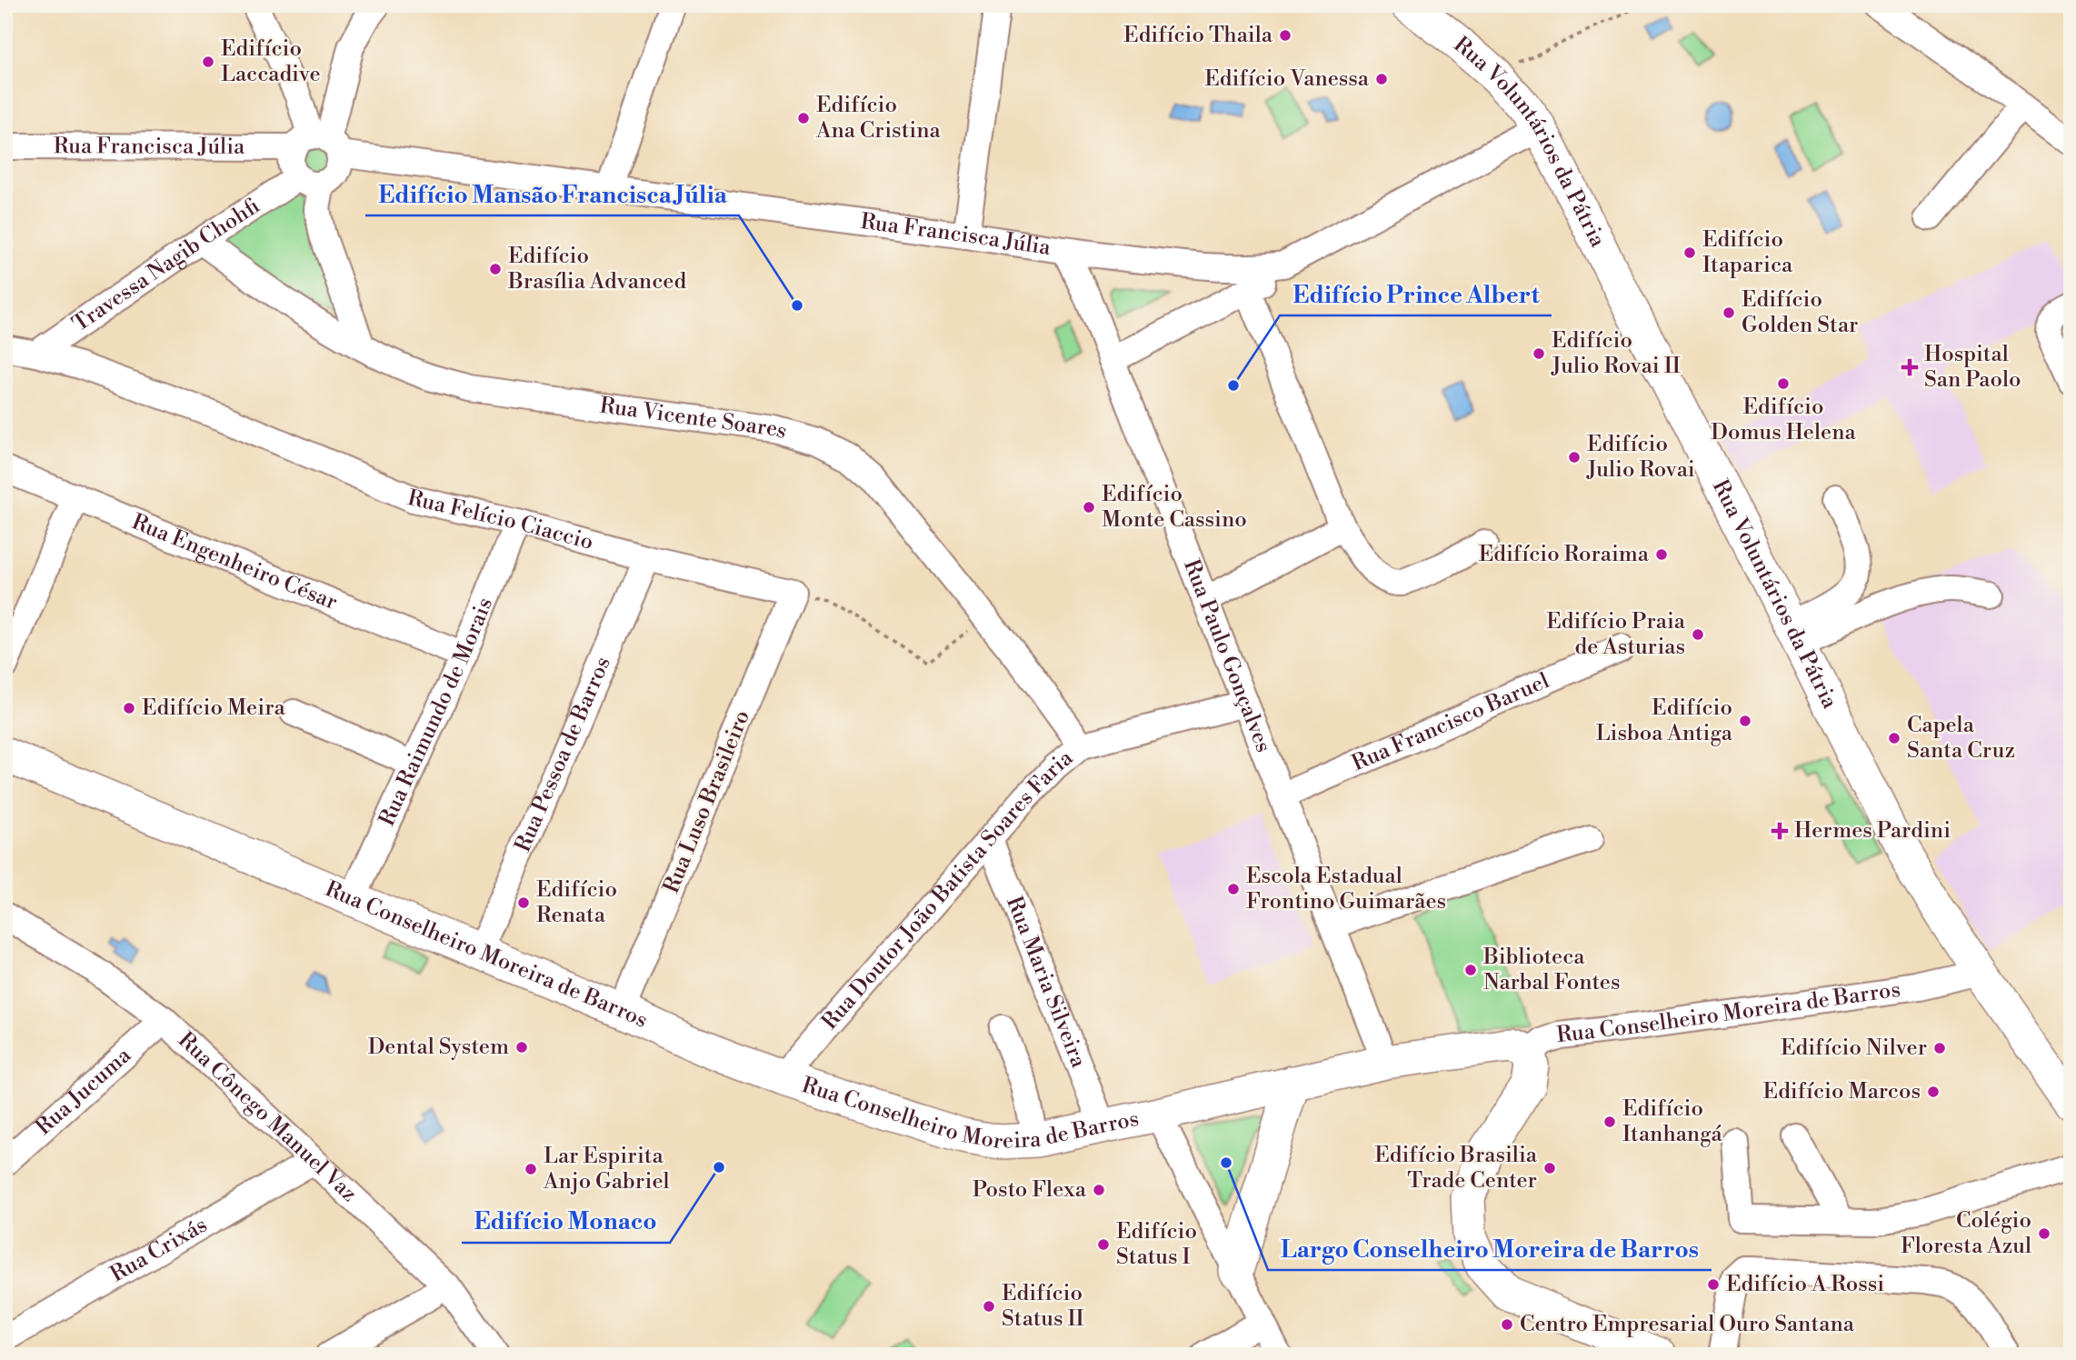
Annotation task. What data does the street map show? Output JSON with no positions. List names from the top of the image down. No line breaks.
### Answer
{"streets":{"main road":["Rua Voluntários da Pátria","Rua Conselheiro Moreira de Barros"],"street":["Rua Francisca Júlia","Travessa Nagib Chohfi","Rua Vicente Soares","Rua Felício Ciaccio","Rua Engenheiro César","Rua Paulo Gonçalves","Rua Raimundo de Morais","Rua Francisco Baruel","Rua Pessoa de Barros","Rua Luso Brasileiro","Rua Doutor João Batista Soares Faria","Rua Maria Silveira","Rua Jucuma","Rua Cônego Manuel Vaz","Rua Crixás"]},"crossings":[["Rua Francisca Júlia","Rua Voluntários da Pátria"],["Rua Francisca Júlia","Rua Paulo Gonçalves"],["Rua Voluntários da Pátria","Rua Conselheiro Moreira de Barros"],["Travessa Nagib Chohfi","Rua Vicente Soares"],["Travessa Nagib Chohfi","Rua Felício Ciaccio"],["Rua Vicente Soares","Rua Doutor João Batista Soares Faria"],["Rua Felício Ciaccio","Rua Raimundo de Morais"],["Rua Felício Ciaccio","Rua Pessoa de Barros"],["Rua Felício Ciaccio","Rua Luso Brasileiro"],["Rua Engenheiro César","Rua Raimundo de Morais"],["Rua Paulo Gonçalves","Rua Francisco Baruel"],["Rua Paulo Gonçalves","Rua Doutor João Batista Soares Faria"],["Rua Paulo Gonçalves","Rua Conselheiro Moreira de Barros"],["Rua Raimundo de Morais","Rua Conselheiro Moreira de Barros"],["Rua Pessoa de Barros","Rua Conselheiro Moreira de Barros"],["Rua Luso Brasileiro","Rua Conselheiro Moreira de Barros"],["Rua Doutor João Batista Soares Faria","Rua Conselheiro Moreira de Barros"],["Rua Doutor João Batista Soares Faria","Rua Maria Silveira"],["Rua Conselheiro Moreira de Barros","Rua Maria Silveira"],["Rua Jucuma","Rua Cônego Manuel Vaz"],["Rua Cônego Manuel Vaz","Rua Crixás"]],"places":{"other":["Edifício Thaila","Edifício Laccadive","Edifício Vanessa","Edifício Ana Cristina","Edifício Itaparica","Edifício Brasília Advanced","Edifício Mansão Francisca Júlia","Edifício Golden Star","Edifício Julio Rovai II","Edifício Domus Helena","Edifício Prince Albert","Edifício Julio Rovai","Edifício Monte Cassino","Edifício Roraima","Edifício Praia de Asturias","Edifício Meira","Edifício Lisboa Antiga","Capela Santa Cruz","Escola Estadual Frontino Guimarães","Edifício Renata","Biblioteca Narbal Fontes","Dental System","Edifício Nilver","Edifício Marcos","Edifício Itanhangá","Largo Conselheiro Moreira de Barros","Edifício Monaco","Edifício Brasilia Trade Center","Lar Espirita Anjo Gabriel","Posto Flexa","Colégio Floresta Azul","Edifício Status I","Edifício A Rossi","Edifício Status II","Centro Empresarial Ouro Santana"],"health":["Hospital San Paolo","Hermes Pardini"]}}
